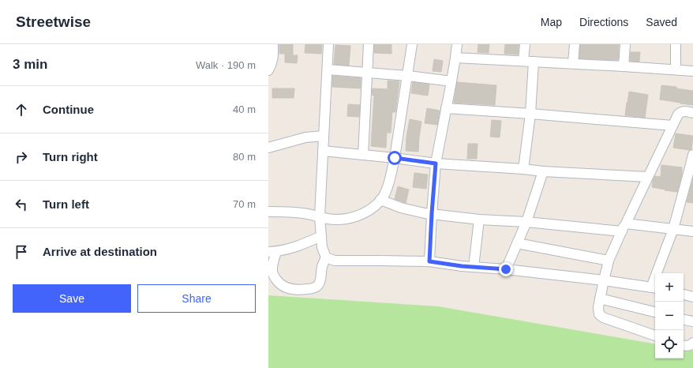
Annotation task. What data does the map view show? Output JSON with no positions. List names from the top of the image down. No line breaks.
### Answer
{"page":{"header":"Streetwise","nav":["Map","Directions","Saved"],"heading":["3 min","Walk · 190 m"],"list":[["Continue","40 m"],["Turn right","80 m"],["Turn left","70 m"],"Arrive at destination"],"map_buttons":["+","−"],"buttons":["Save","Share"]}}
